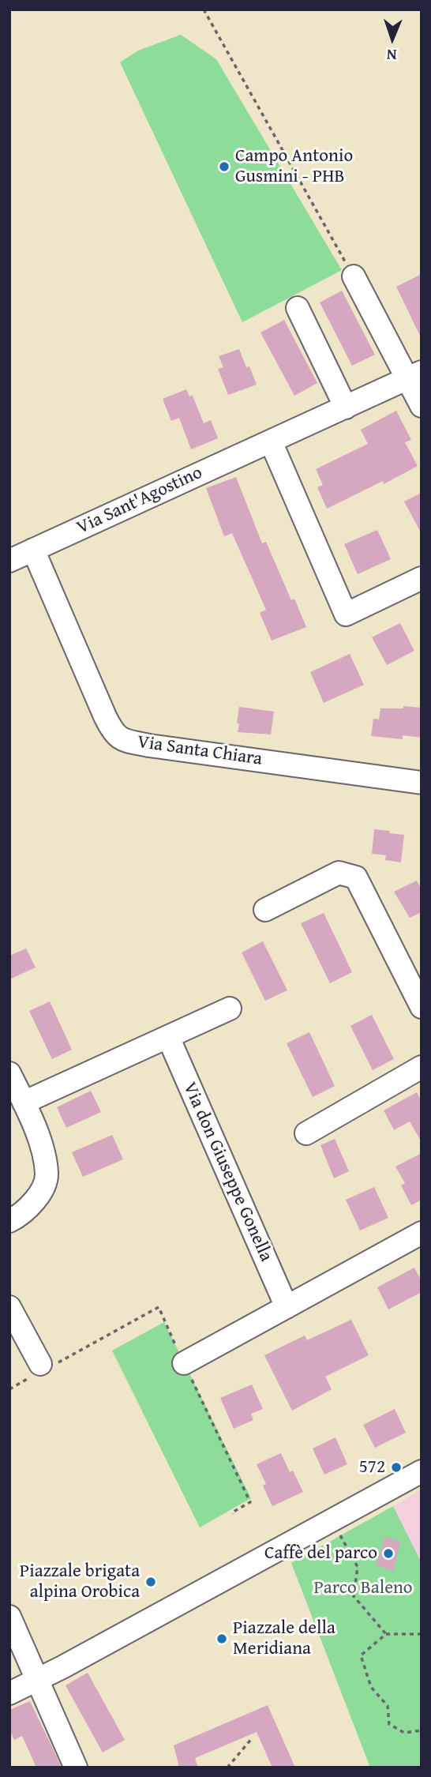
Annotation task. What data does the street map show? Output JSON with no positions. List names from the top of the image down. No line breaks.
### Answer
{"streets":{"street":["Via Sant'Agostino","Via Santa Chiara","Via don Giuseppe Gonella"]},"crossings":[["Via Sant'Agostino","Via Santa Chiara"]],"parks":["Parco Baleno"],"places":["Campo Antonio Gusmini - PHB","572","Caffè del parco","Piazzale brigata alpina Orobica","Piazzale della Meridiana"],"north":"bottom"}
